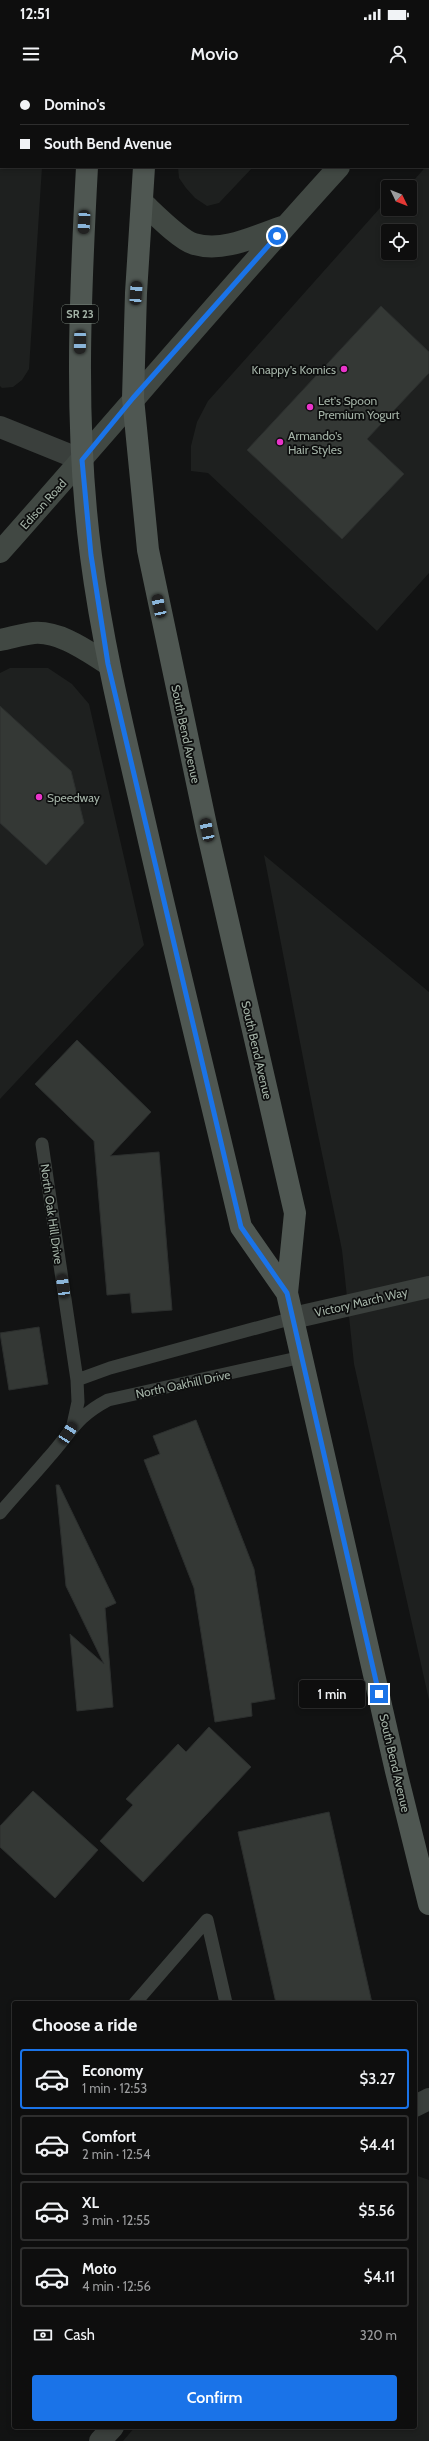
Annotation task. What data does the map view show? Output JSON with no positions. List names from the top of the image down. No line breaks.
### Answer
{"streets":{"main road":["SR 23","Edison Road","South Bend Avenue"],"street":["Victory March Way"],"lane":["North Oak Hill Drive","North Oakhill Drive"]},"crossings":[["Edison Road","South Bend Avenue"],["South Bend Avenue","Victory March Way"],["South Bend Avenue","North Oakhill Drive"],["North Oak Hill Drive","North Oakhill Drive"]],"places":["Knappy's Komics","Let's Spoon Premium Yogurt","Armando's Hair Styles","Speedway"],"north":"bottom right","page":{"status":"12:51","header":"Movio","banner":["Domino's","South Bend Avenue"],"bubble":"1 min","heading":"Choose a ride","list":[{"name":"Economy","note":"1 min · 12:53","value":"$3.27"},{"name":"Comfort","note":"2 min · 12:54","value":"$4.41"},{"name":"XL","note":"3 min · 12:55","value":"$5.56"},{"name":"Moto","note":"4 min · 12:56","value":"$4.11"}],"pay":["Cash","320 m"],"buttons":"Confirm"}}
